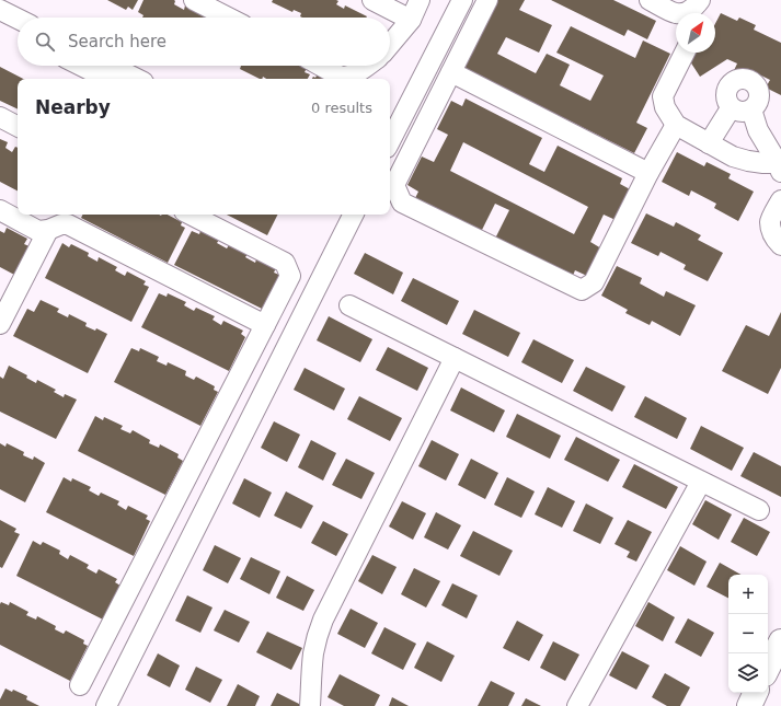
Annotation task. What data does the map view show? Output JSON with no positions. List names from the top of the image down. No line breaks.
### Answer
{"north":"top right","page":{"search":"Search here","heading":["Nearby","0 results"],"map_buttons":["+","−"]}}
